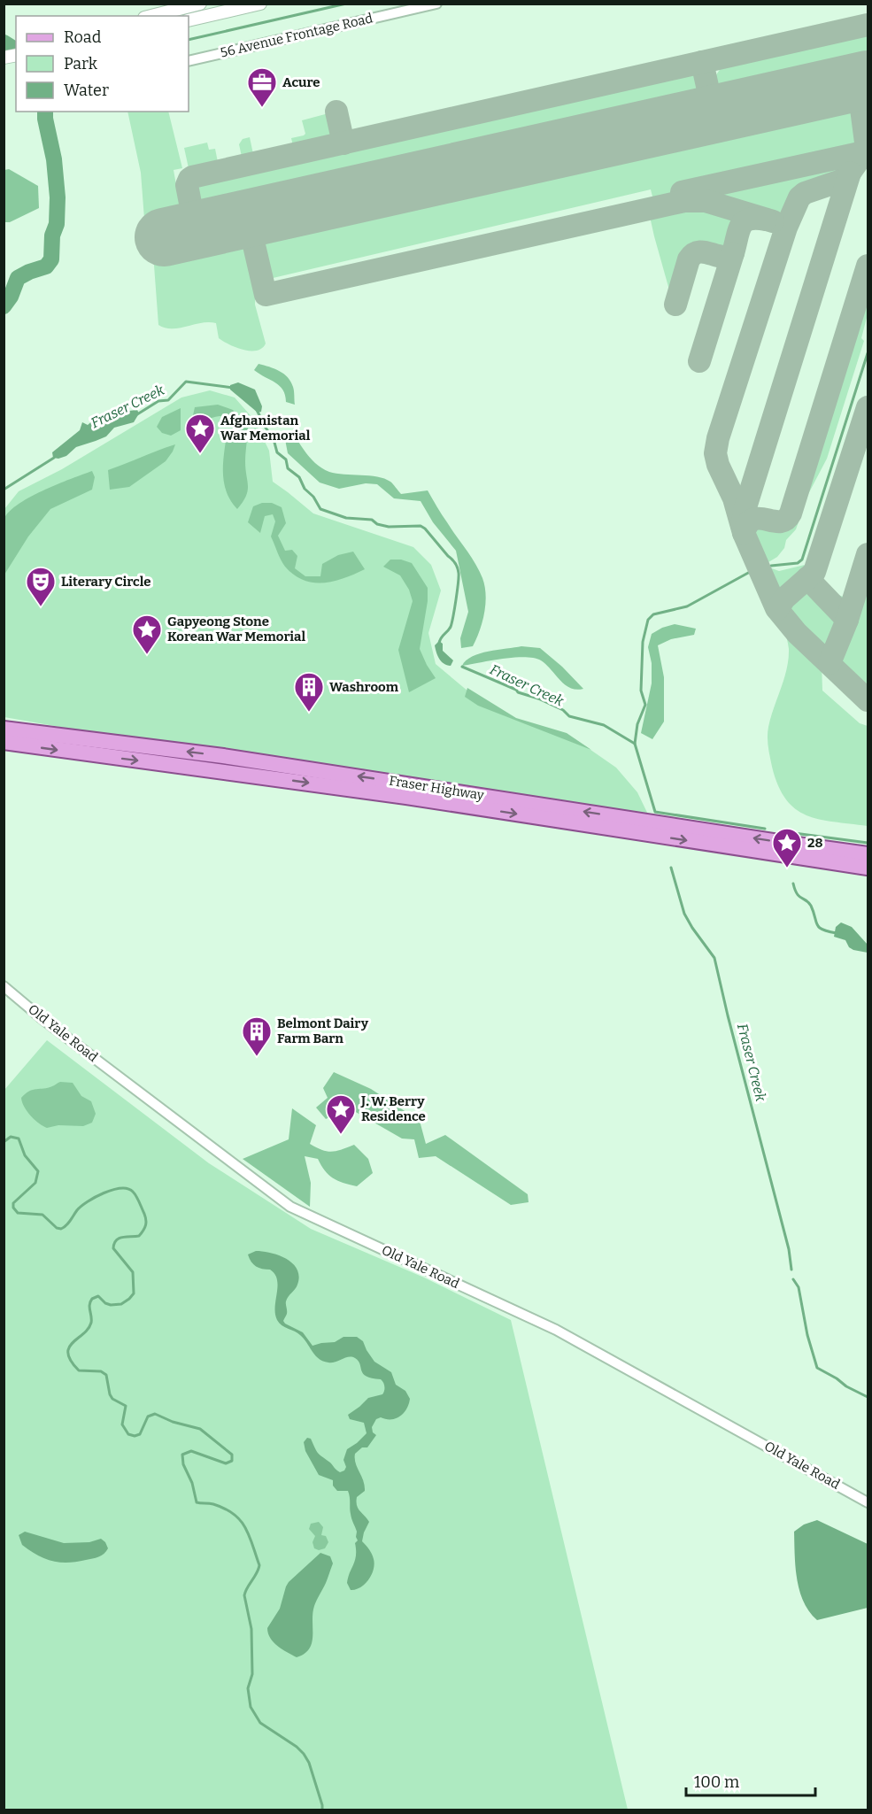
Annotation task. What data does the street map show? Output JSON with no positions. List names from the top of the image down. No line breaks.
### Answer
{"streets":{"main road":["Fraser Highway"],"street":["56 Avenue Frontage Road","Old Yale Road"]},"water":["Fraser Creek"],"places":{"office":["Acure"],"place":["Afghanistan War Memorial","Gapyeong Stone Korean War Memorial","28","J. W. Berry Residence"],"theatre":["Literary Circle"],"building":["Washroom","Belmont Dairy Farm Barn"]},"legend":["Road","Park","Water"],"scale_bar":"100 m"}
